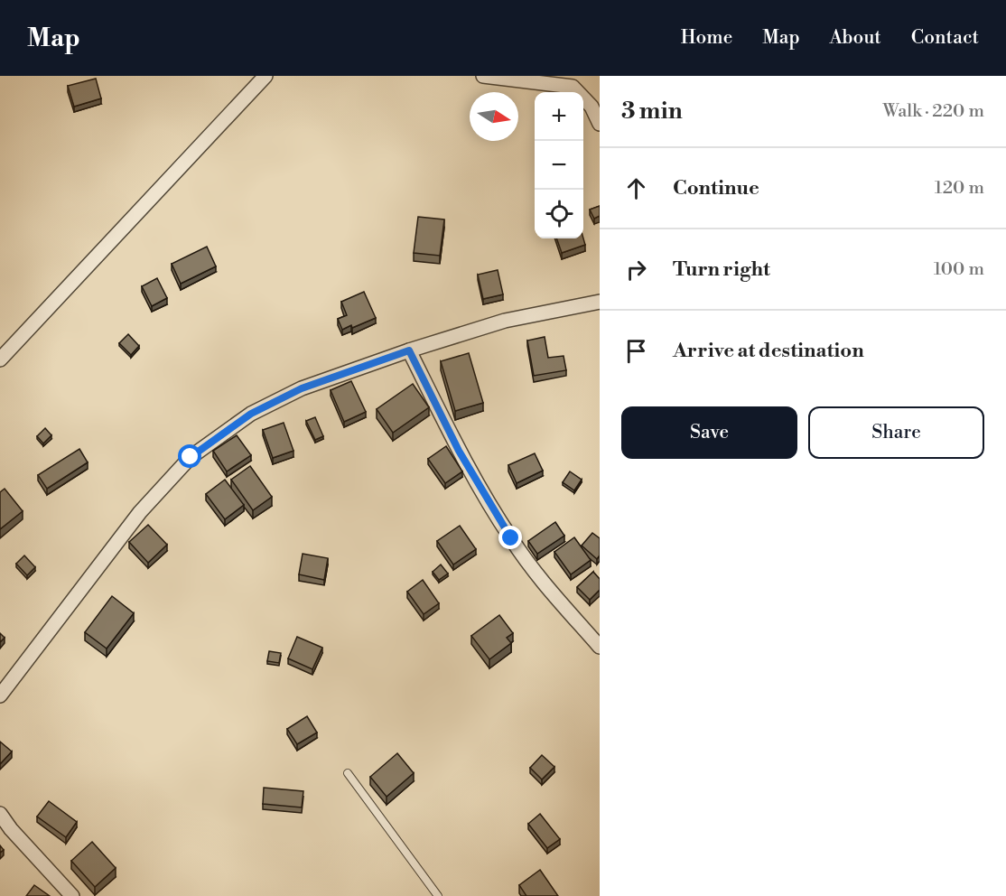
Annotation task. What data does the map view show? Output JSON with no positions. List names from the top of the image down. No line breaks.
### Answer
{"north":"right","page":{"header":"Map","nav":["Home","Map","About","Contact"],"heading":["3 min","Walk · 220 m"],"map_buttons":["+","−"],"list":[["Continue","120 m"],["Turn right","100 m"],"Arrive at destination"],"buttons":["Save","Share"]}}
